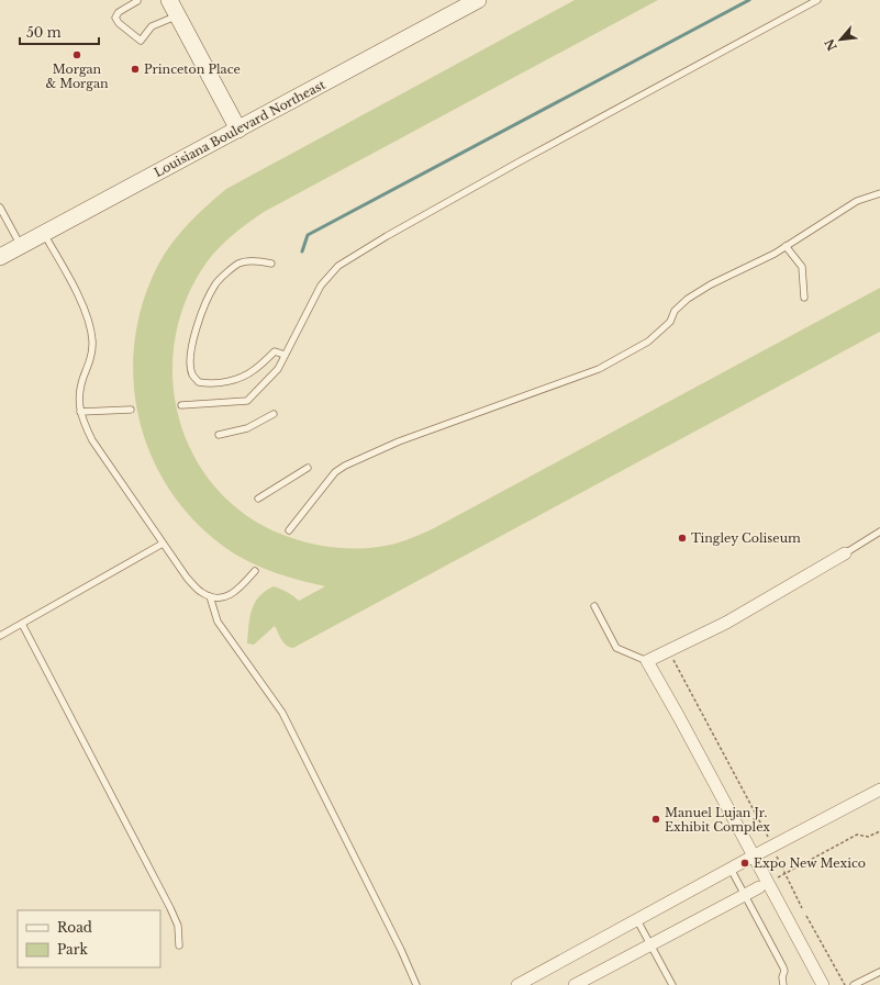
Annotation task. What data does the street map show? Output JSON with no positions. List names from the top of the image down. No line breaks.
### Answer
{"streets":{"main road":["Louisiana Boulevard Northeast"]},"places":["Morgan & Morgan","Princeton Place","Tingley Coliseum","Manuel Lujan Jr. Exhibit Complex","Expo New Mexico"],"legend":["Road","Park"],"scale_bar":"50 m","north":"bottom left"}
